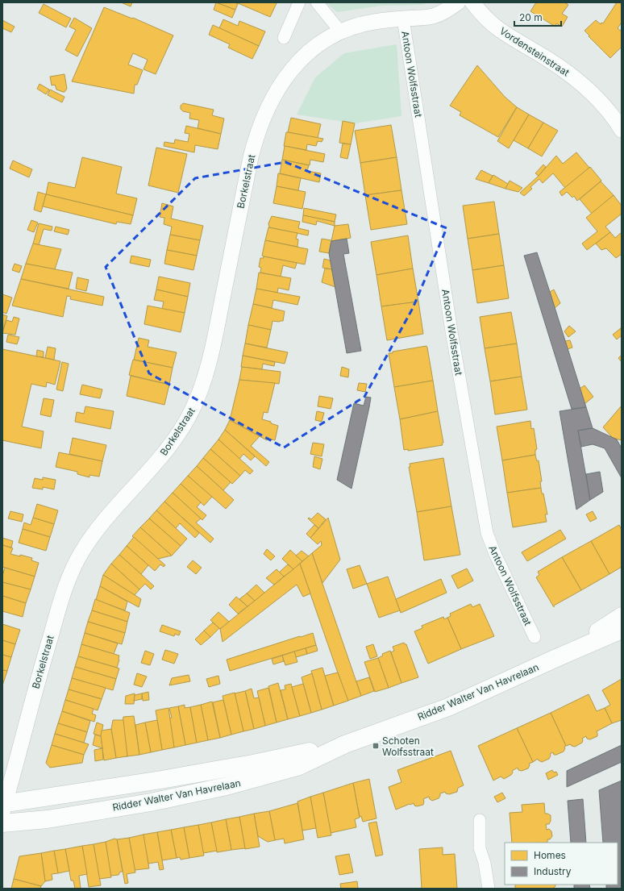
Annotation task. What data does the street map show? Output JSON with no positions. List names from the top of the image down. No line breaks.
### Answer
{"streets":{"main road":["Ridder Walter Van Havrelaan"],"street":["Vordensteinstraat","Antoon Wolfsstraat","Borkelstraat"]},"crossings":[["Antoon Wolfsstraat","Borkelstraat"],["Borkelstraat","Ridder Walter Van Havrelaan"]],"places":{"transit":["Schoten Wolfsstraat"]},"legend":["Homes","Industry"],"scale_bar":"20 m"}
